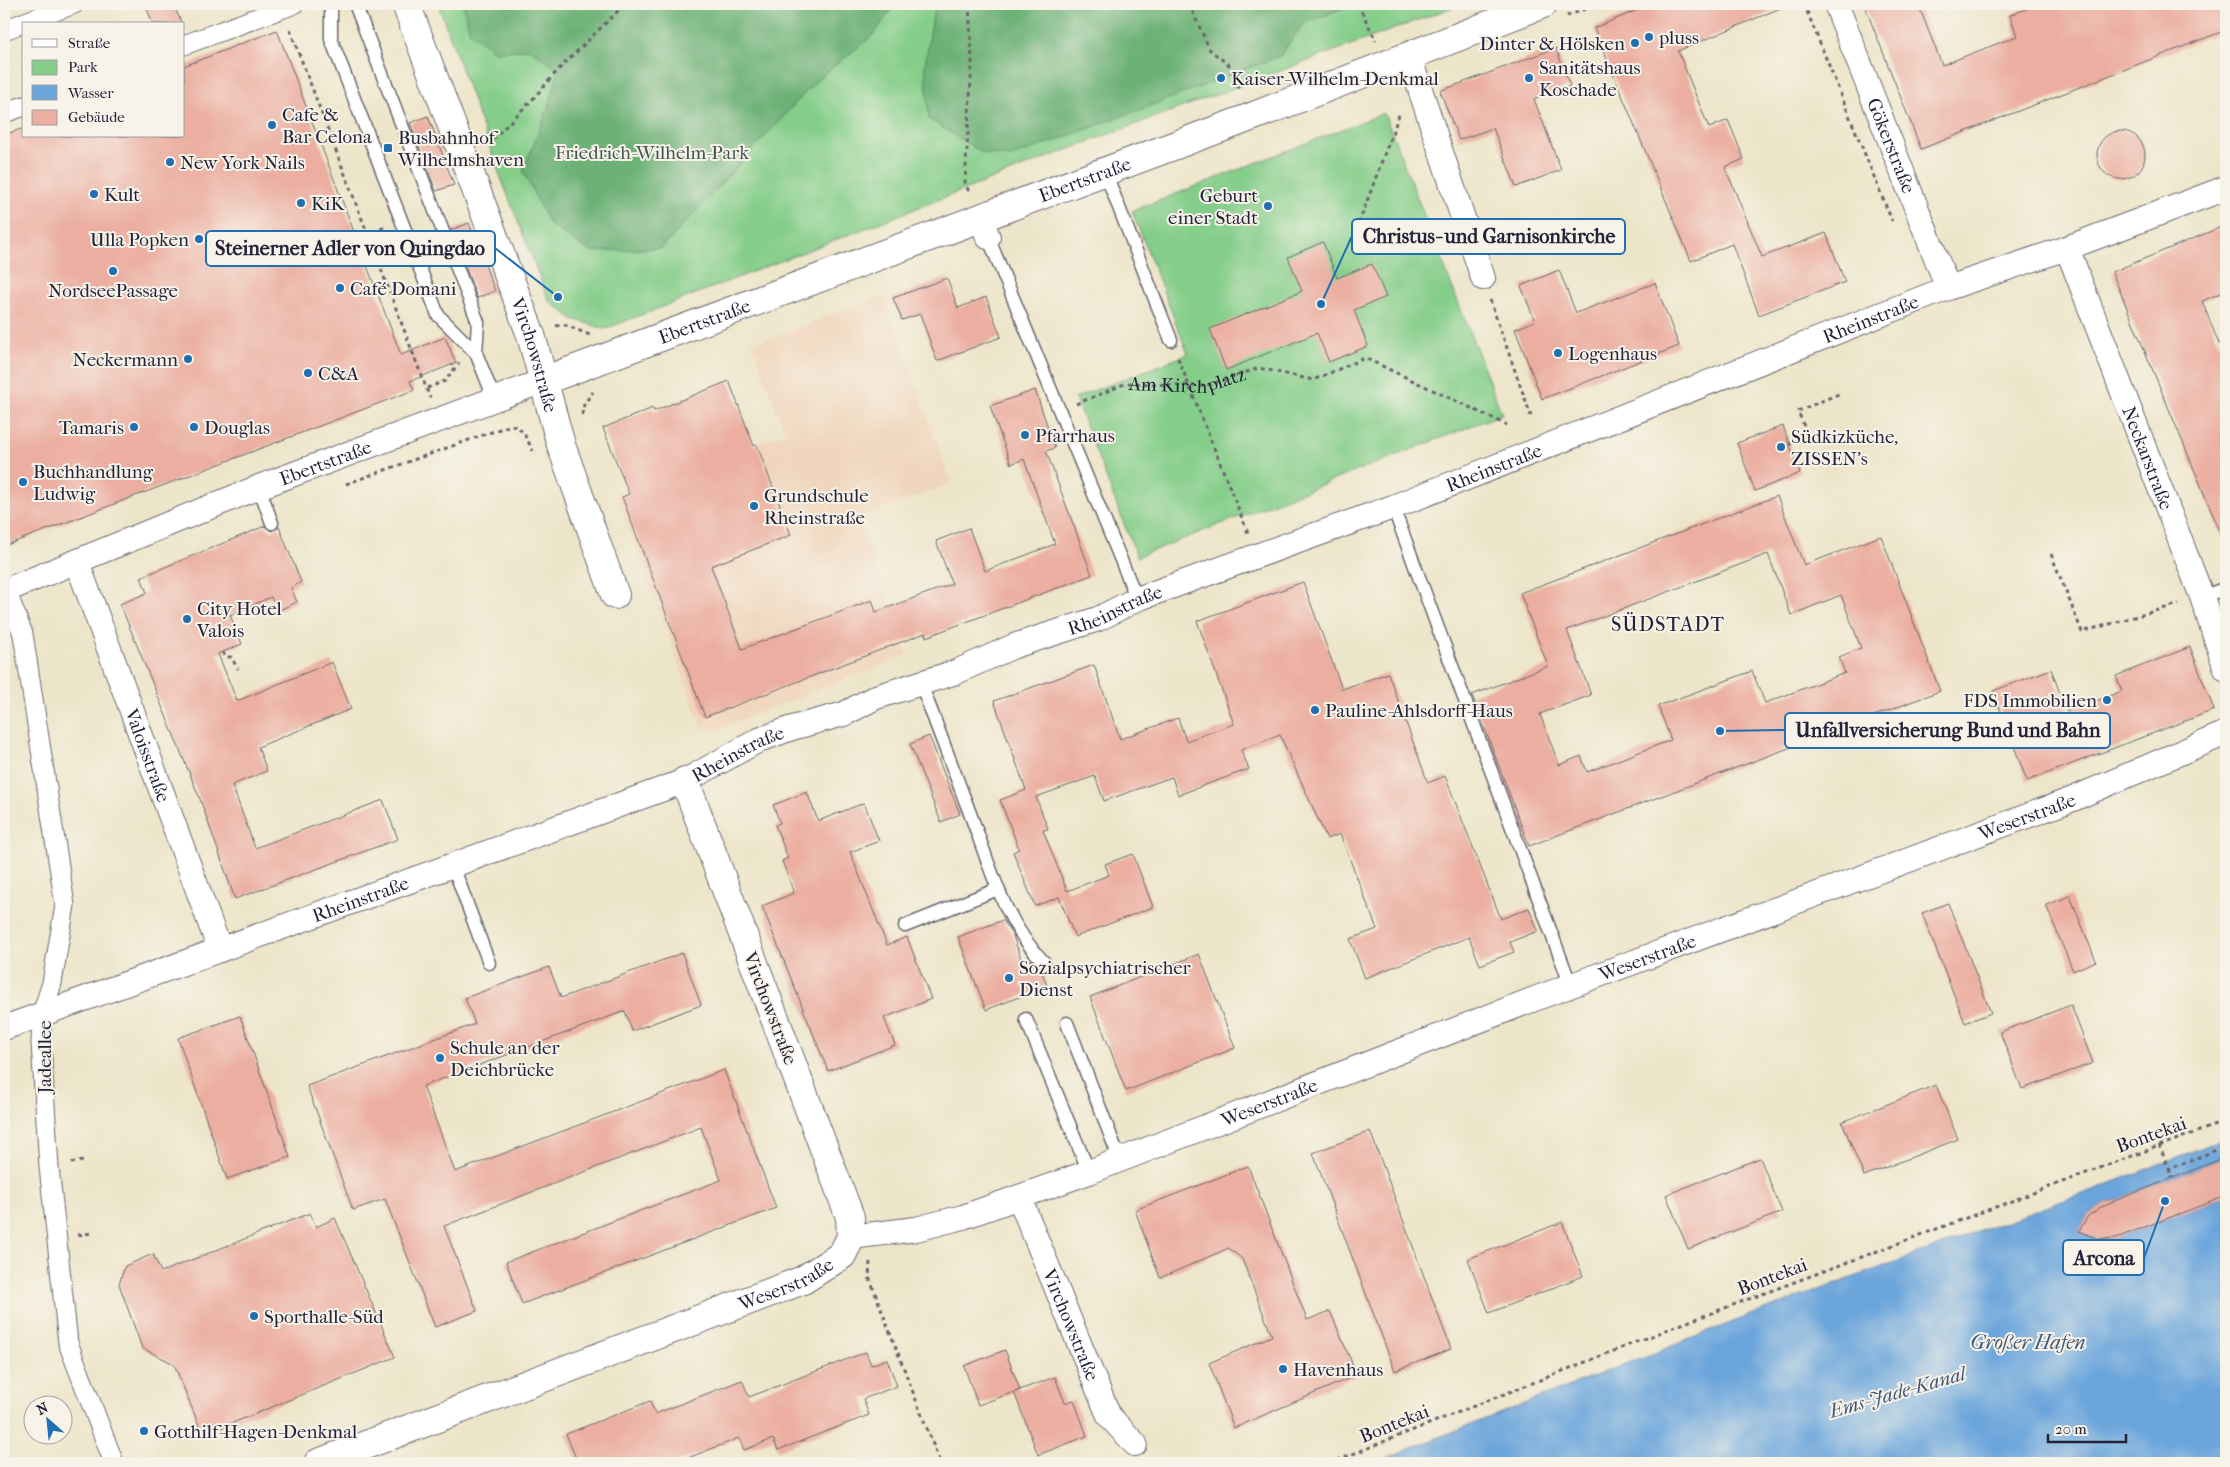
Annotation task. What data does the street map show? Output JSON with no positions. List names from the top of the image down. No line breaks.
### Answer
{"streets":{"street":["Gökerstraße","Ebertstraße","Rheinstraße","Virchowstraße","Neckarstraße","Valoisstraße","Weserstraße","Jadeallee"],"path":["Am Kirchplatz","Bontekai"]},"crossings":[["Gökerstraße","Rheinstraße"],["Ebertstraße","Virchowstraße"],["Ebertstraße","Valoisstraße"],["Ebertstraße","Jadeallee"],["Rheinstraße","Virchowstraße"],["Rheinstraße","Neckarstraße"],["Rheinstraße","Valoisstraße"],["Rheinstraße","Jadeallee"],["Virchowstraße","Weserstraße"]],"districts":["SÜDSTADT"],"water":["Großer Hafen","Ems-Jade-Kanal"],"parks":["Friedrich-Wilhelm-Park"],"places":{"other":["pluss","Dinter & Hölsken","Kaiser-Wilhelm-Denkmal","Sanitätshaus Koschade","Cafe & Bar Celona","New York Nails","Kult","KiK","Geburt einer Stadt","Ulla Popken","NordseePassage","Café Domani","Steinerner Adler von Quingdao","Christus- und Garnisonkirche","Logenhaus","Neckermann","C&A","Tamaris","Douglas","Pfarrhaus","Südkizküche, ZISSEN's","Buchhandlung Ludwig","Grundschule Rheinstraße","City Hotel Valois","FDS Immobilien","Pauline-Ahlsdorff-Haus","Unfallversicherung Bund und Bahn","Sozialpsychiatrischer Dienst","Schule an der Deichbrücke","Arcona","Sporthalle-Süd","Havenhaus","Gotthilf-Hagen-Denkmal"],"transit":["Busbahnhof Wilhelmshaven"]},"legend":["Straße","Park","Wasser","Gebäude"],"scale_bar":"20 m","north":"top left"}
